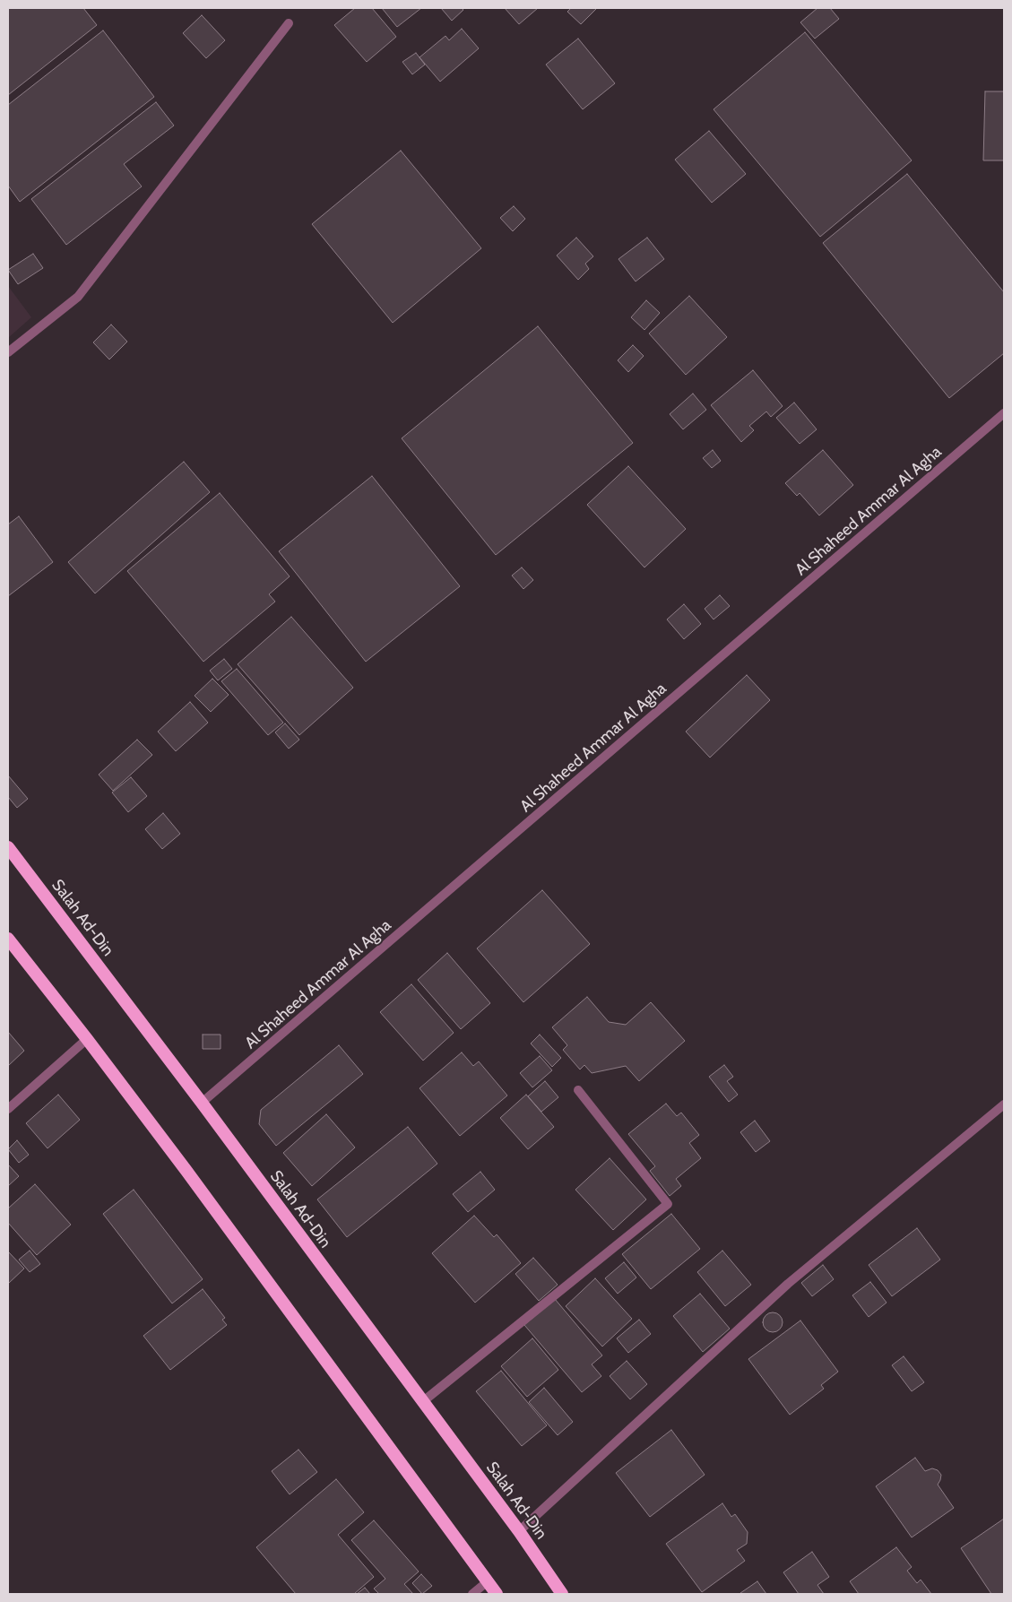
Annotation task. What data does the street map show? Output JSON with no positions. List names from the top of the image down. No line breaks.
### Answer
{"streets":{"highway":["Salah Ad-Din"],"lane":["Al Shaheed Ammar Al Agha"]},"crossings":[["Al Shaheed Ammar Al Agha","Salah Ad-Din"]]}
